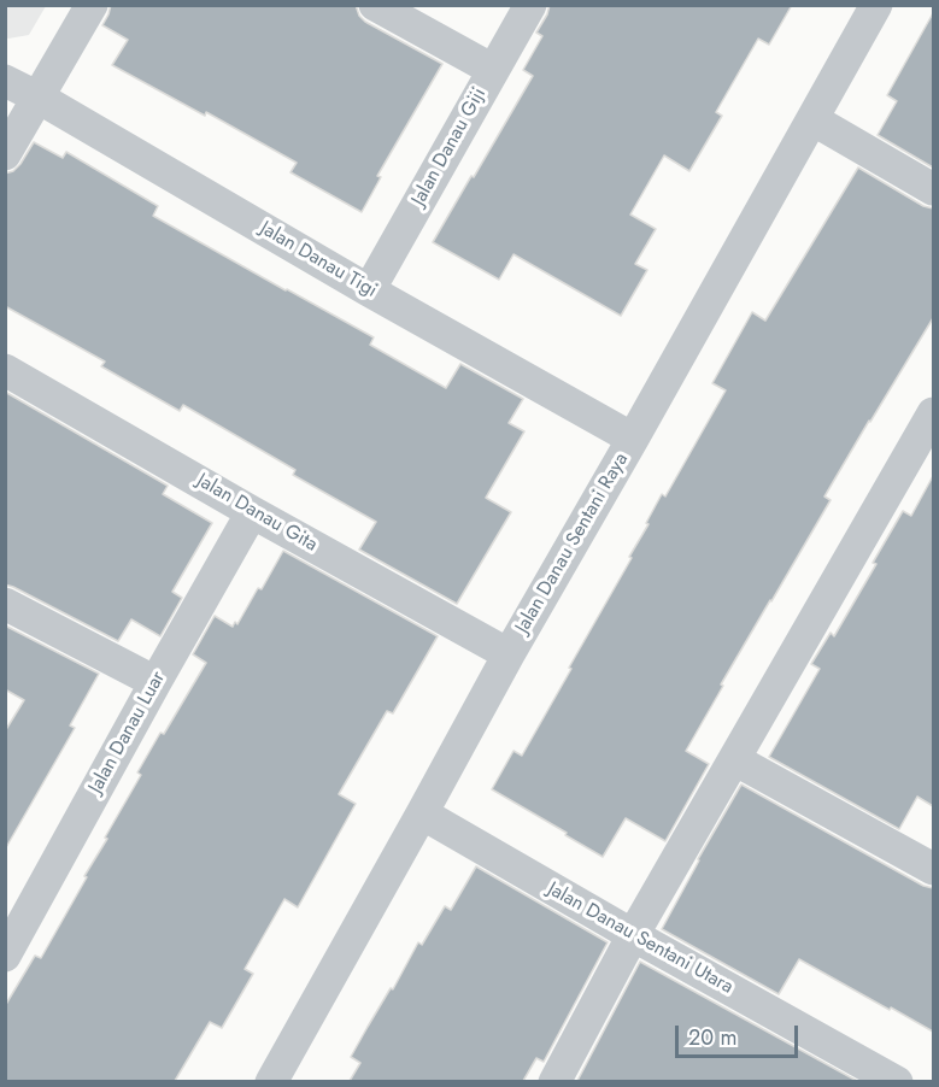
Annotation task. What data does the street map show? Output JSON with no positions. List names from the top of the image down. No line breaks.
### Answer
{"streets":{"street":["Jalan Danau Giji","Jalan Danau Tigi","Jalan Danau Gita","Jalan Danau Sentani Raya","Jalan Danau Luar","Jalan Danau Sentani Utara"]},"crossings":[["Jalan Danau Giji","Jalan Danau Tigi"],["Jalan Danau Tigi","Jalan Danau Sentani Raya"],["Jalan Danau Gita","Jalan Danau Sentani Raya"],["Jalan Danau Gita","Jalan Danau Luar"],["Jalan Danau Sentani Raya","Jalan Danau Sentani Utara"]],"scale_bar":"20 m"}
